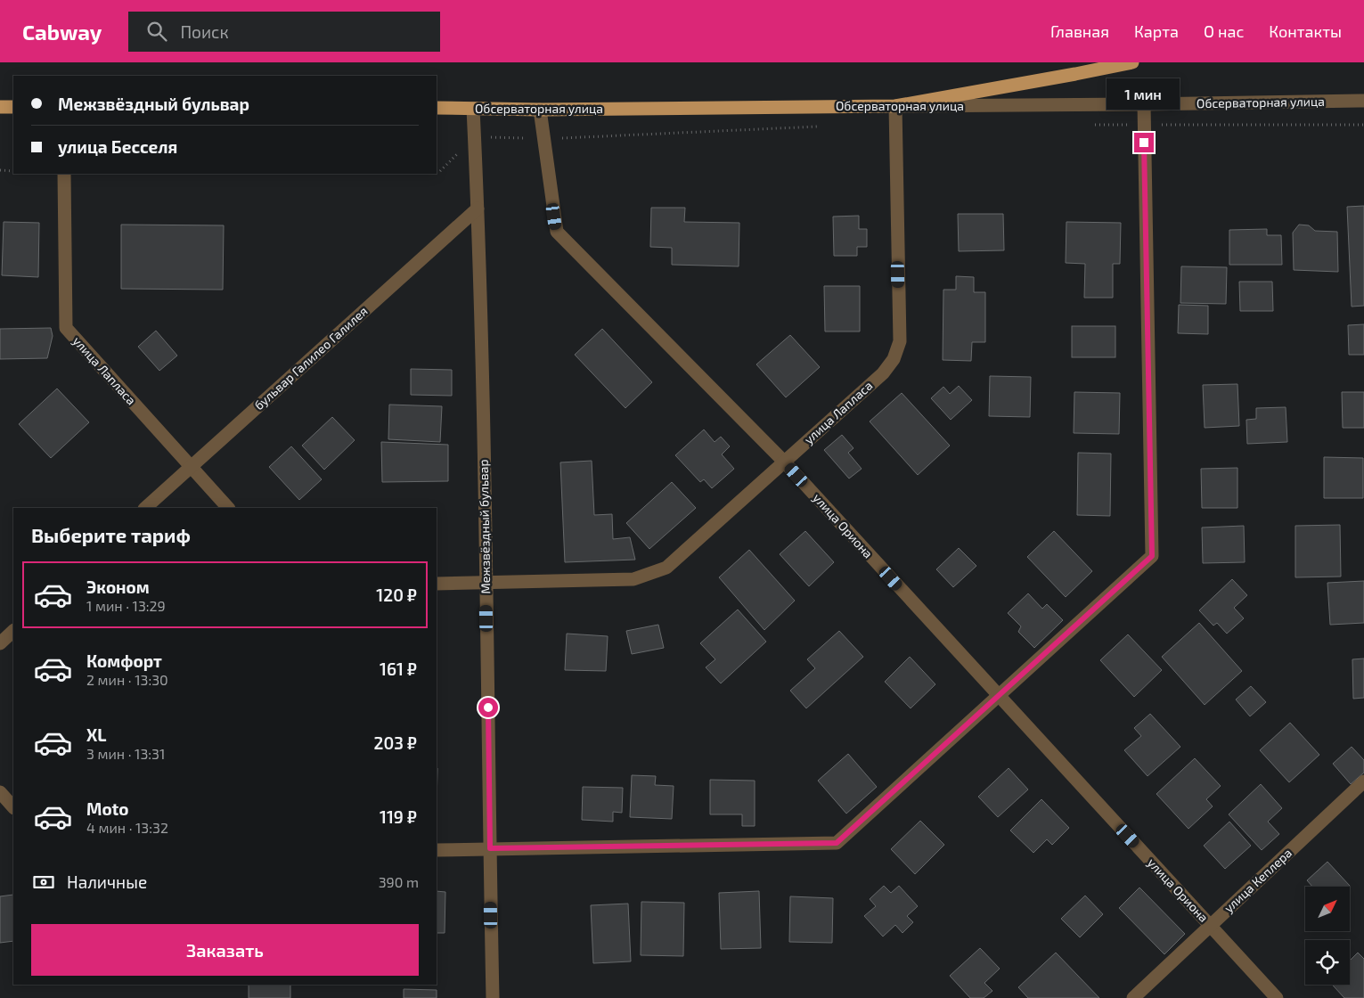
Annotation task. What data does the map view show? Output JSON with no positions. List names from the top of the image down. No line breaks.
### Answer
{"streets":{"main road":["Обсерваторная улица"],"street":["бульвар Галилео Галилея","улица Лапласа","улица Ориона","Межзвёздный бульвар","улица Кеплера"]},"crossings":[["Обсерваторная улица","улица Лапласа"],["Обсерваторная улица","улица Ориона"],["Обсерваторная улица","Межзвёздный бульвар"],["бульвар Галилео Галилея","улица Лапласа"],["бульвар Галилео Галилея","Межзвёздный бульвар"],["улица Лапласа","улица Ориона"],["улица Лапласа","Межзвёздный бульвар"],["улица Ориона","улица Кеплера"]],"north":"top right","page":{"header":"Cabway","search":"Поиск","nav":["Главная","Карта","О нас","Контакты"],"banner":["Межзвёздный бульвар","улица Бесселя"],"bubble":"1 мин","heading":"Выберите тариф","list":[{"name":"Эконом","note":"1 мин · 13:29","value":"120 ₽"},{"name":"Комфорт","note":"2 мин · 13:30","value":"161 ₽"},{"name":"XL","note":"3 мин · 13:31","value":"203 ₽"},{"name":"Moto","note":"4 мин · 13:32","value":"119 ₽"}],"pay":["Наличные","390 m"],"buttons":"Заказать"}}
